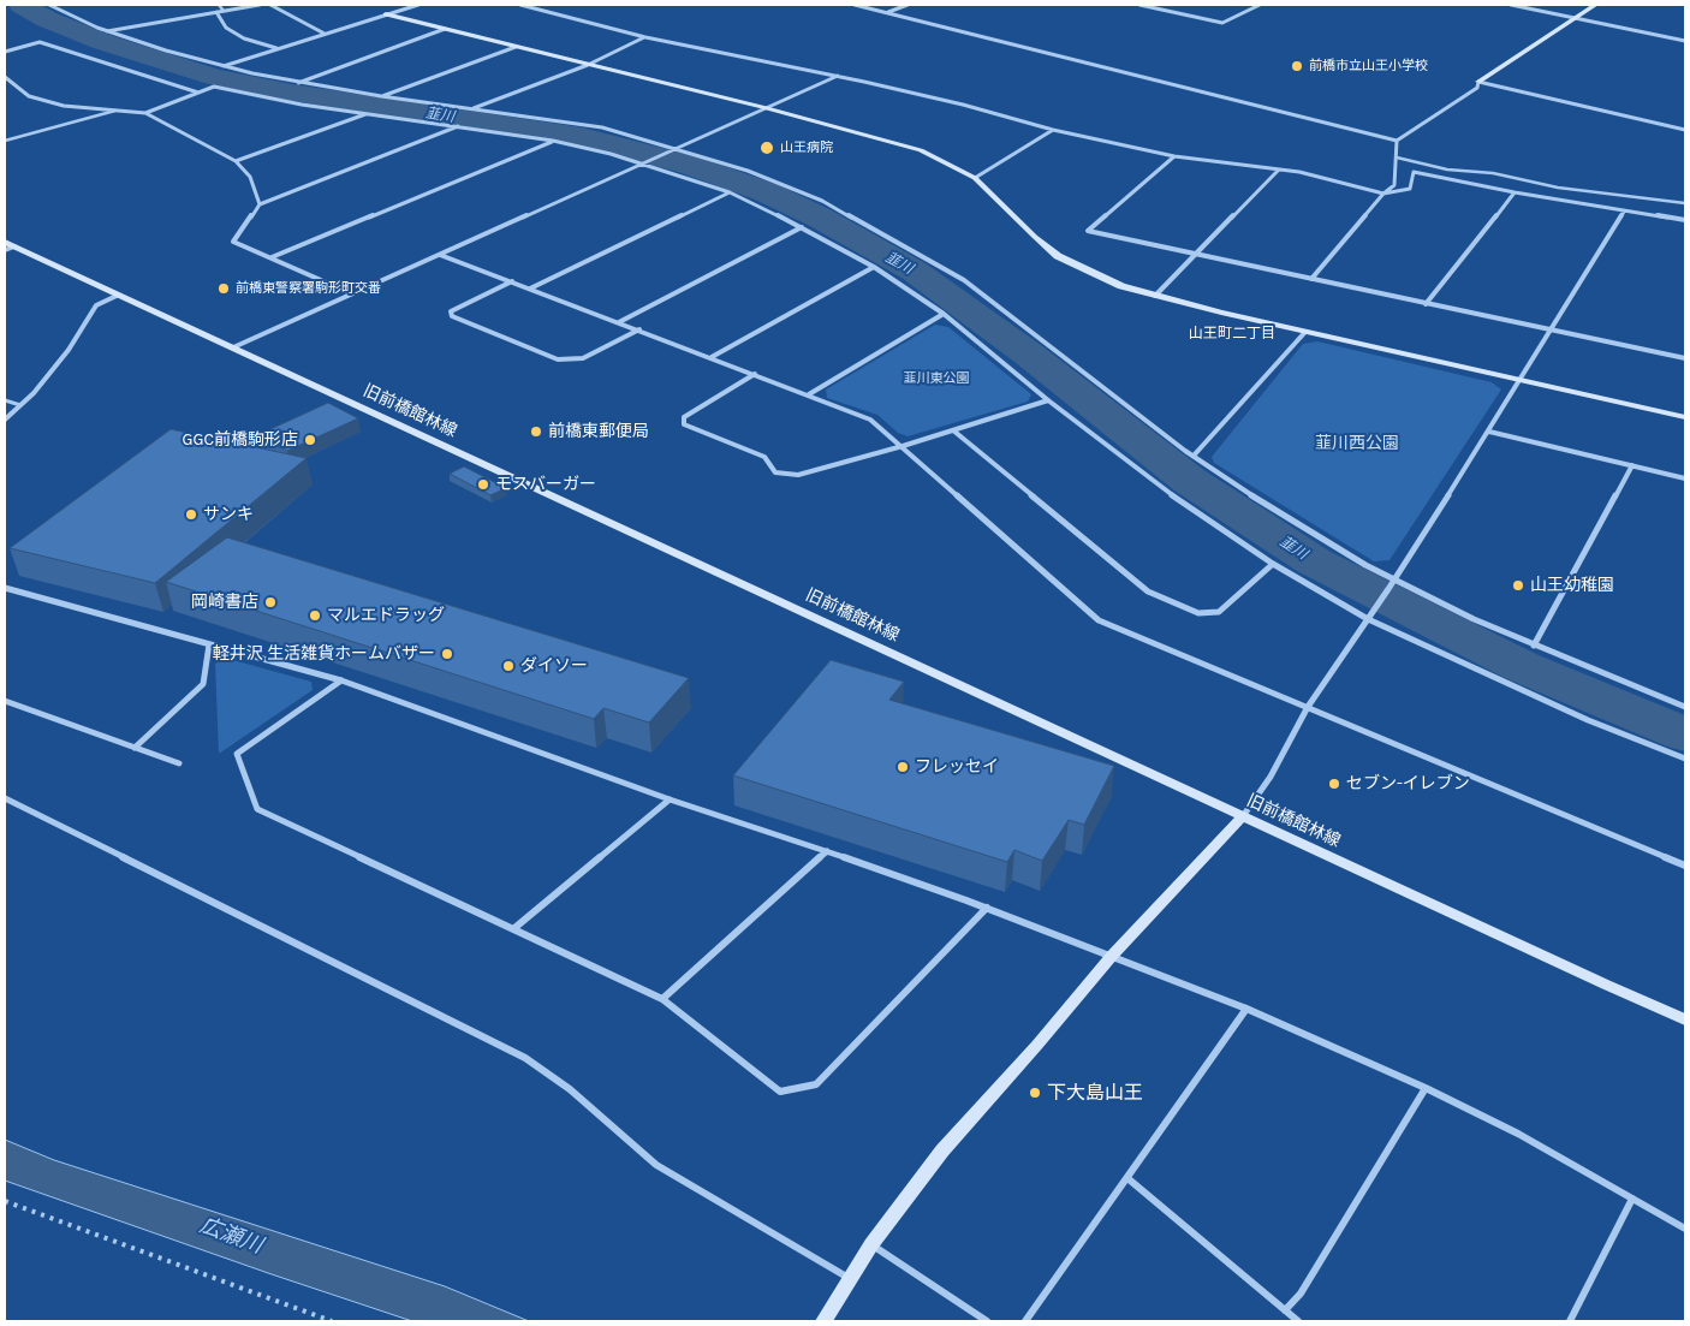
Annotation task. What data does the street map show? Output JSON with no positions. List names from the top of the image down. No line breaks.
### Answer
{"streets":{"street":["旧前橋館林線"]},"districts":["山王町二丁目"],"water":["韮川","広瀬川"],"parks":["韮川東公園","韮川西公園"],"places":["前橋市立山王小学校","山王病院","前橋東警察署駒形町交番","前橋東郵便局","GGC前橋駒形店","モスバーガー","サンキ","山王幼稚園","岡崎書店","マルエドラッグ","軽井沢 生活雑貨ホームバザー","ダイソー","フレッセイ","セブン-イレブン","下大島山王"]}
